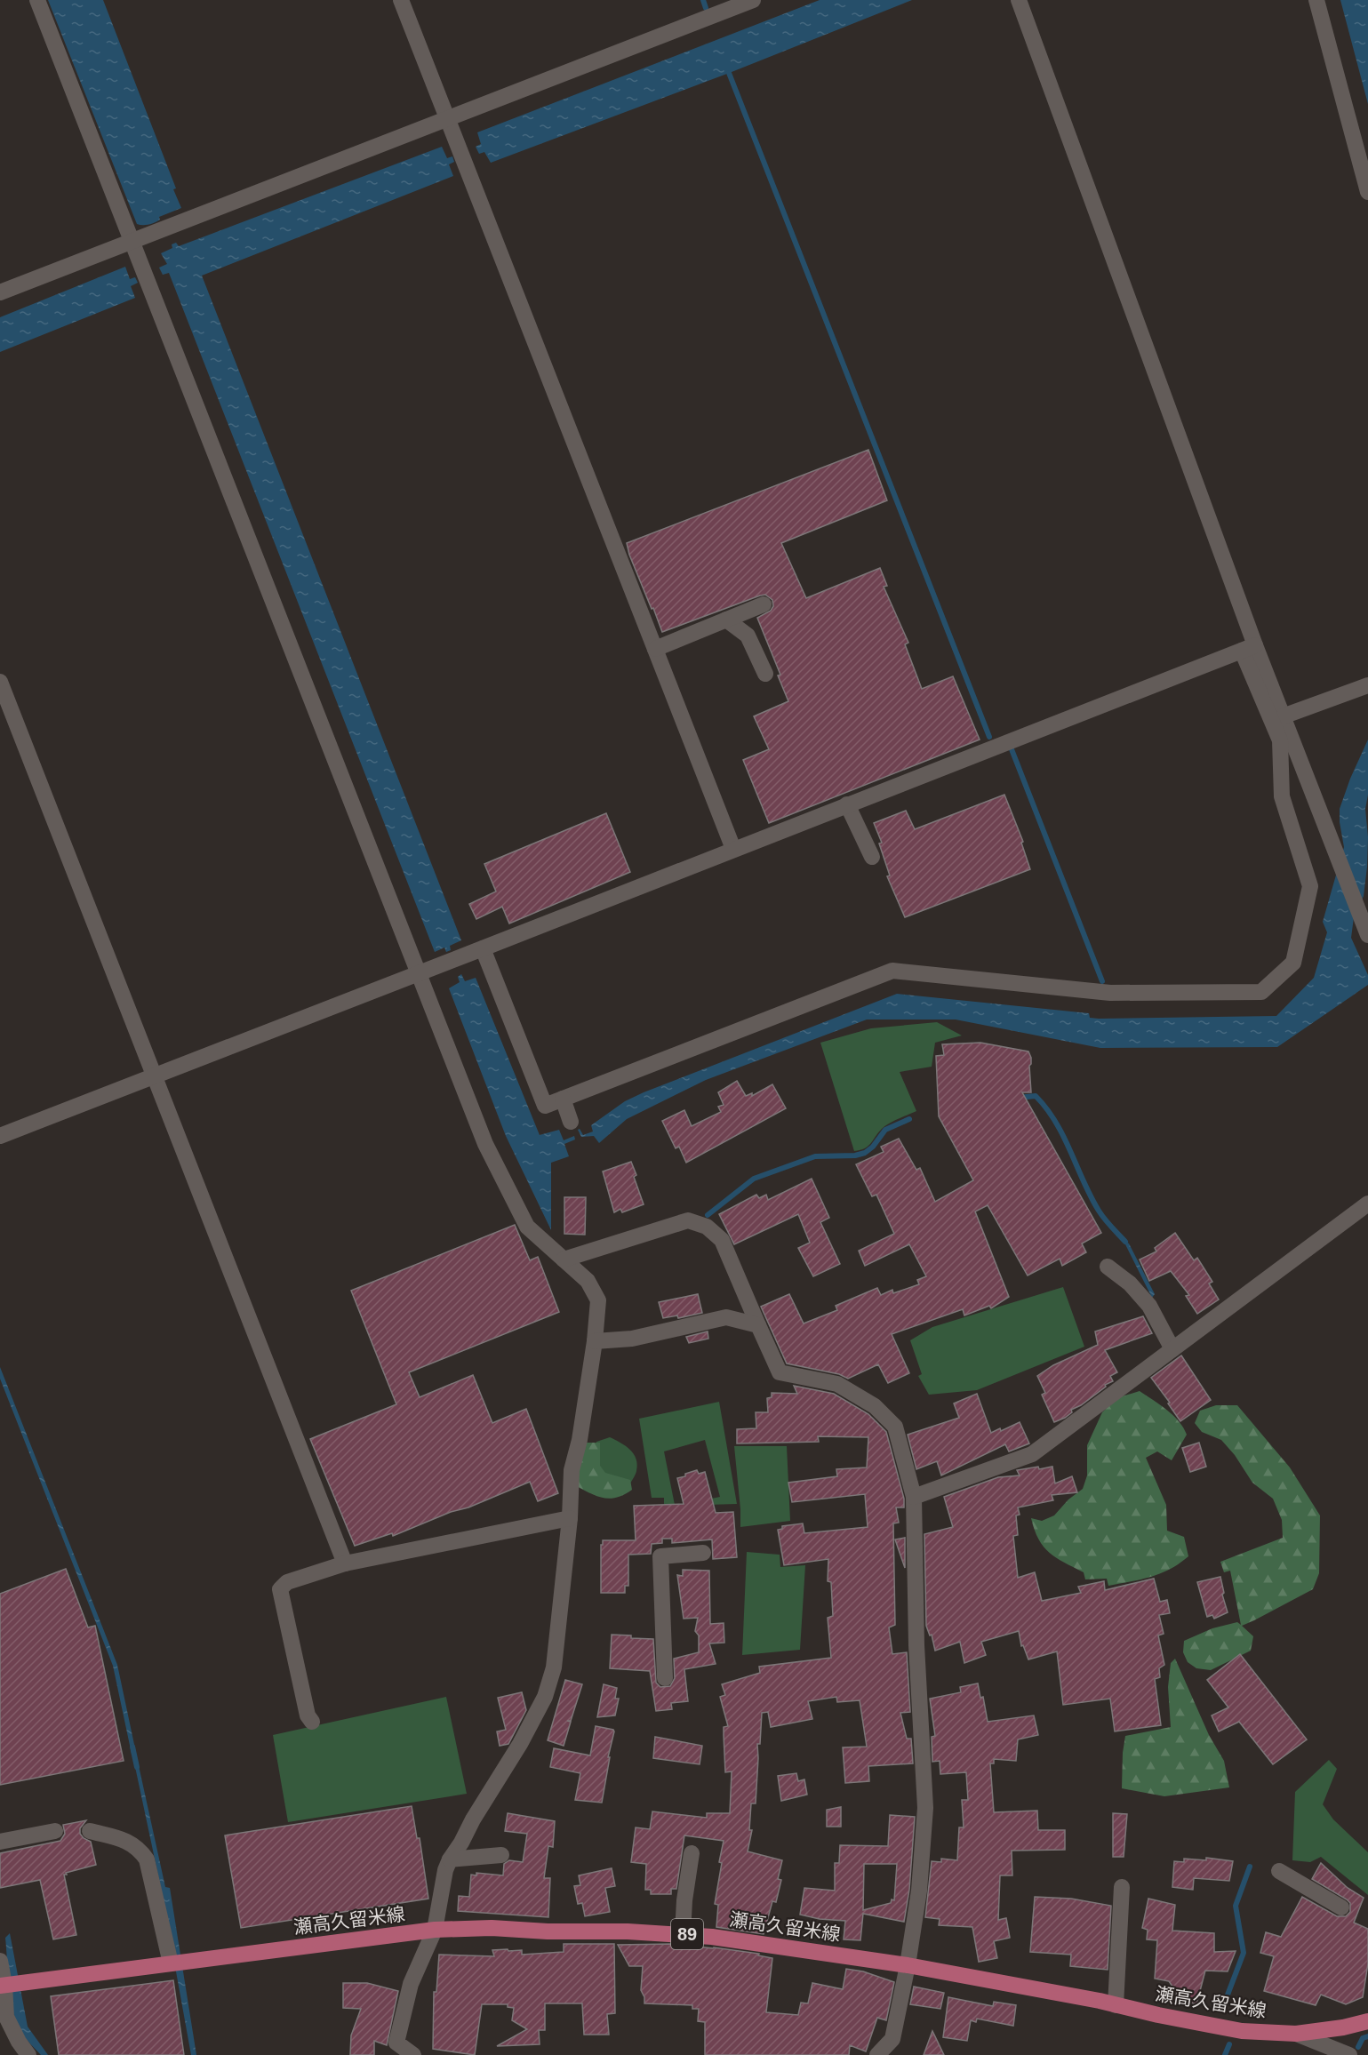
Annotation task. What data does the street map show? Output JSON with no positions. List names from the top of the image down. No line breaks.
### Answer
{"streets":{"main road":["瀬高久留米線","89"]}}
